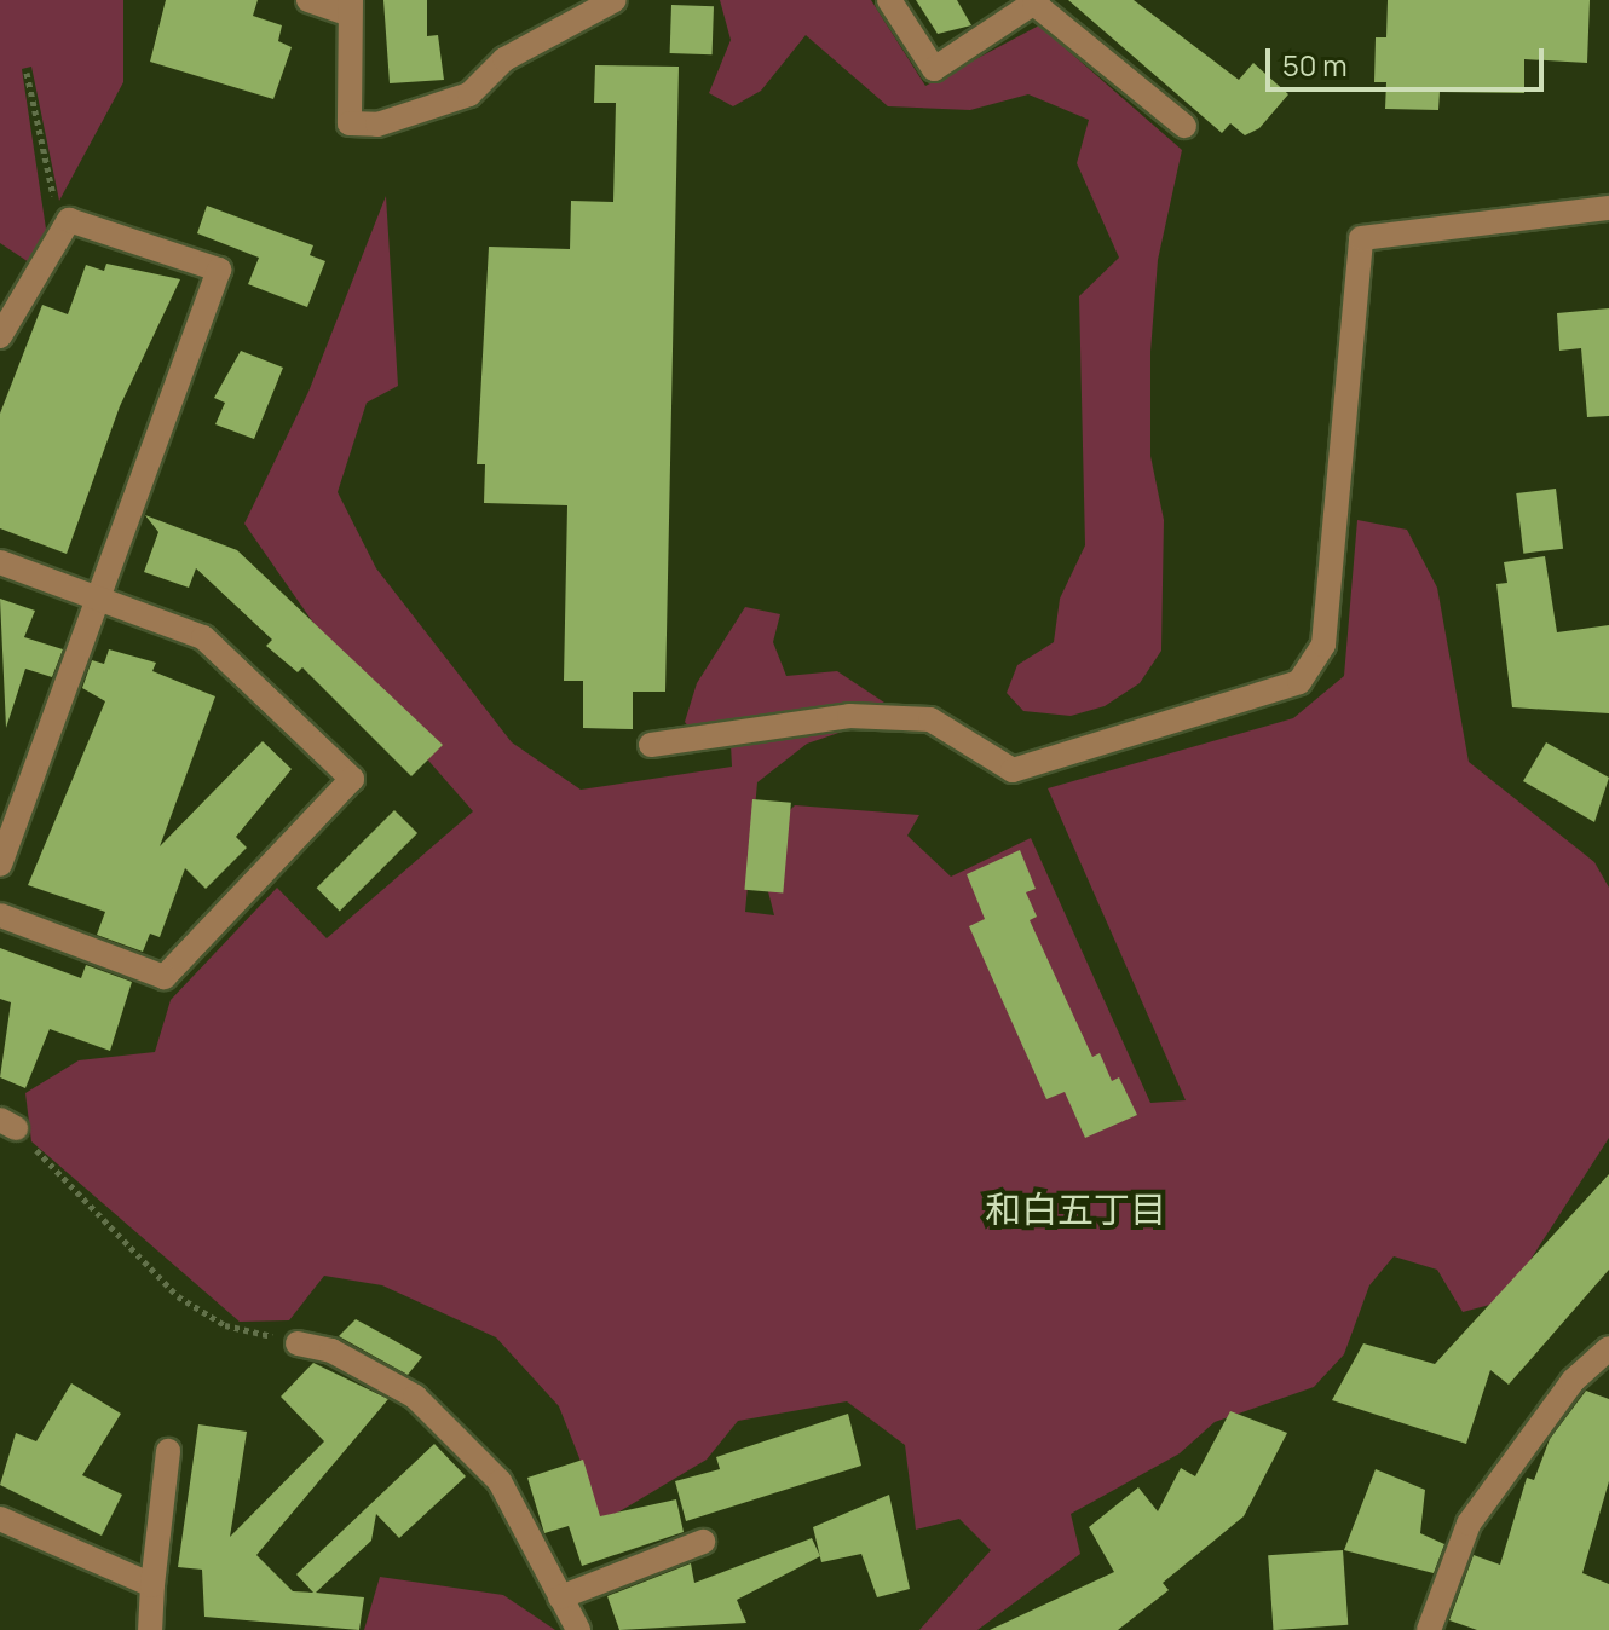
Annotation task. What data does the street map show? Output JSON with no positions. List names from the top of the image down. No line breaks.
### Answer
{"districts":["和白五丁目"],"scale_bar":"50 m"}
